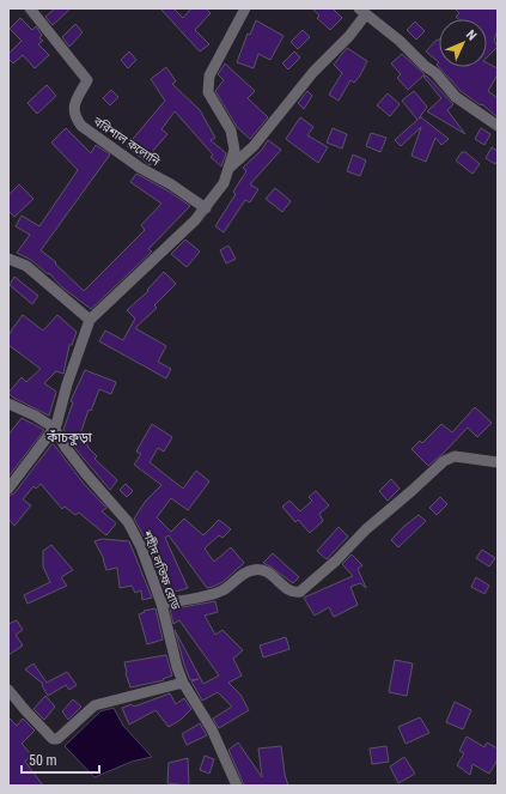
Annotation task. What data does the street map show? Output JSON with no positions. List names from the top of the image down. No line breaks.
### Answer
{"streets":{"street":["বরিশাল কলোনি","শহীদ লতিফ রোড"]},"districts":["কাঁচকুড়া"],"scale_bar":"50 m","north":"top right"}
